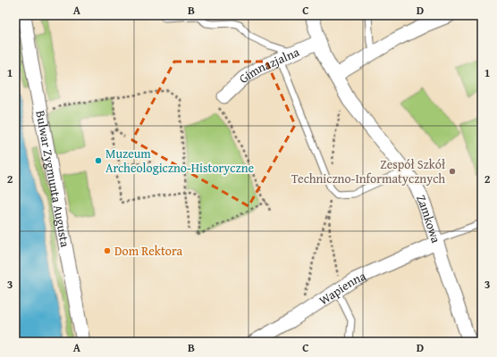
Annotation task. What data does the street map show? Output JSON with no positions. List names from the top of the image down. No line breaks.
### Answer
{"streets":{"street":["Gimnazjalna","Bulwar Zygmunta Augusta","Zamkowa","Wapienna"]},"crossings":[["Gimnazjalna","Zamkowa"],["Zamkowa","Wapienna"]],"places":["Muzeum Archeologiczno-Historyczne","Zespół Szkół Techniczno-Informatycznych","Dom Rektora"],"grid":{"columns":["A","B","C","D"],"rows":["1","2","3"]}}
